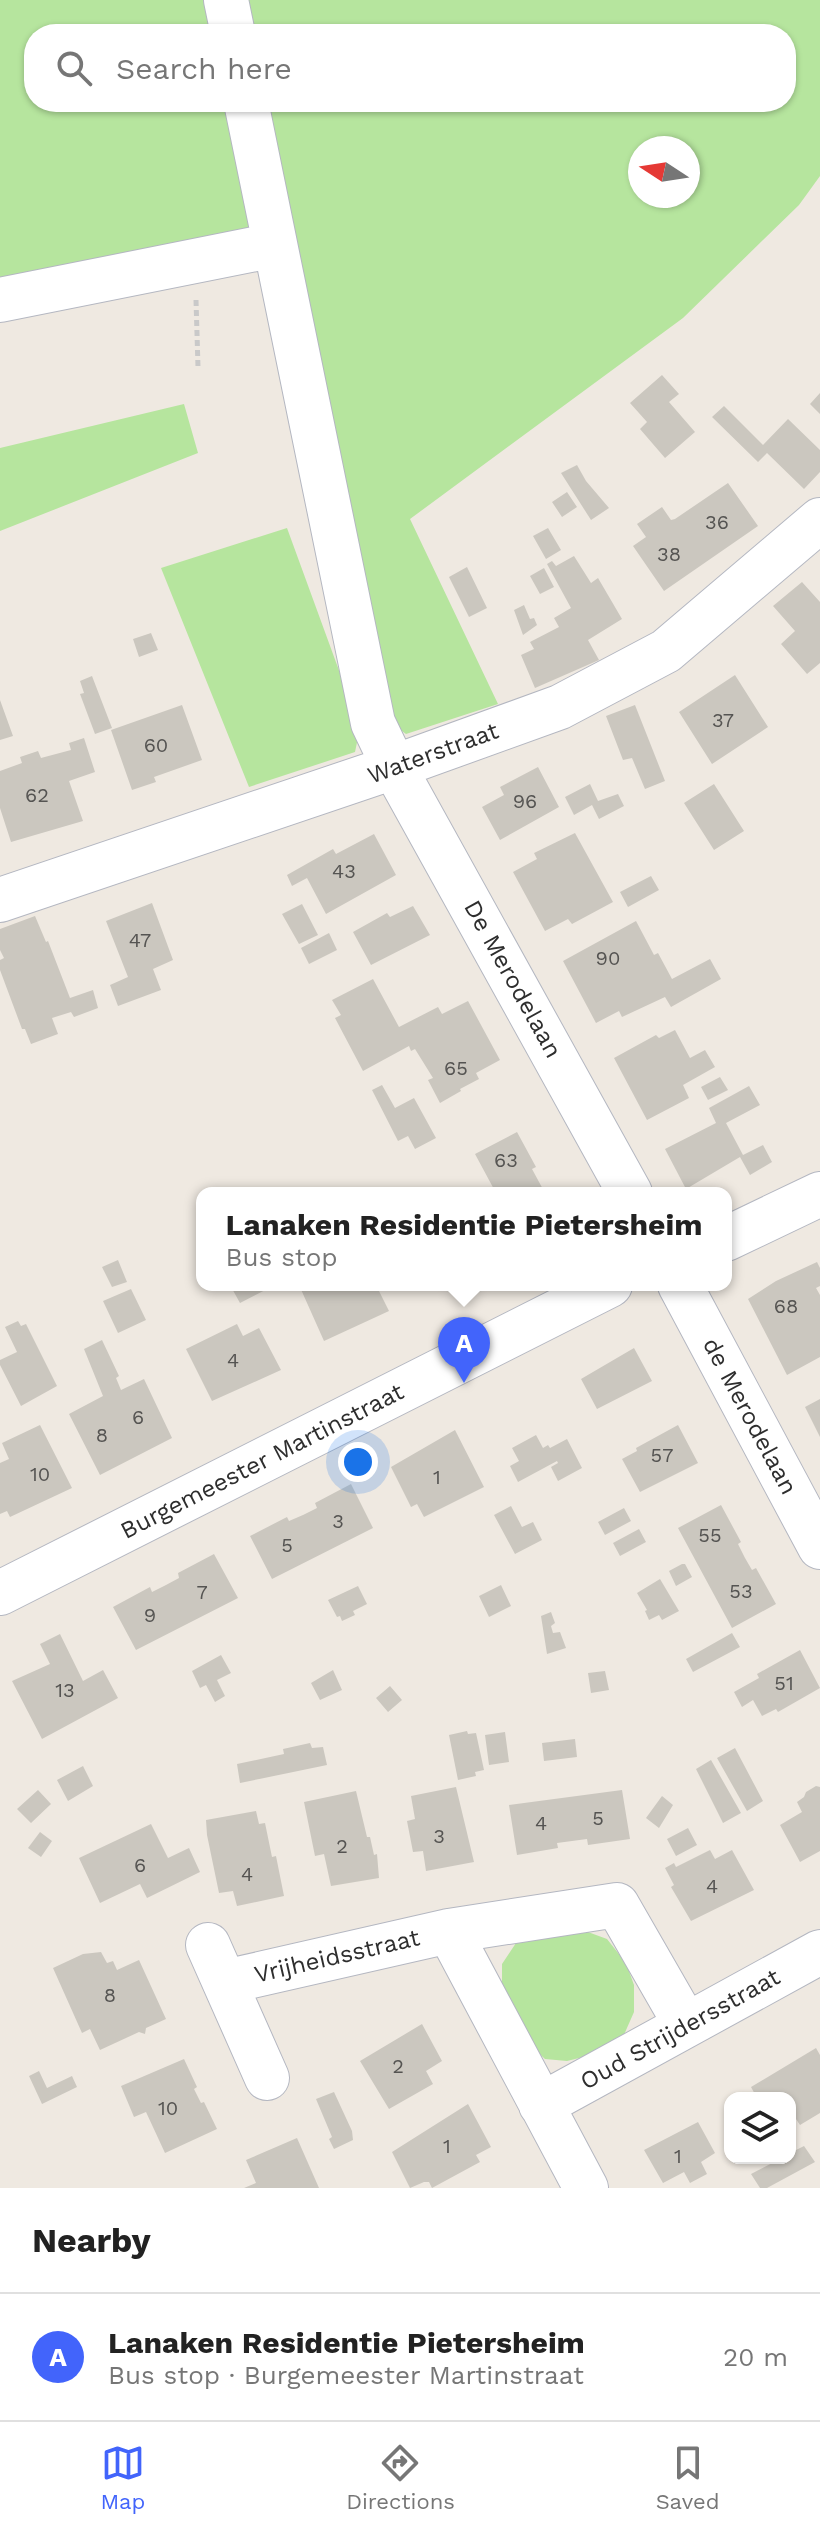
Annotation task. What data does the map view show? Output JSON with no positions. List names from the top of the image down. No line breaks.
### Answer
{"streets":{"street":["Waterstraat","De Merodelaan","de Merodelaan","Burgemeester Martinstraat","Vrijheidsstraat","Oud Strijdersstraat"]},"crossings":[["Waterstraat","De Merodelaan"],["Vrijheidsstraat","Oud Strijdersstraat"]],"house_numbers":["36","38","37","60","62","96","43","47","90","65","63","68","4","6","8","57","10","1","3","55","5","53","7","9","51","13","5","4","3","2","6","4","4","8","2","10","1","1"],"north":"left","page":{"search":"Search here","popup":["Lanaken Residentie Pietersheim","Bus stop"],"pins":"A","heading":"Nearby","list":[{"mark":"A","name":"Lanaken Residentie Pietersheim","note":"Bus stop · Burgemeester Martinstraat","value":"20 m"}],"nav":["Map","Directions","Saved"]}}
